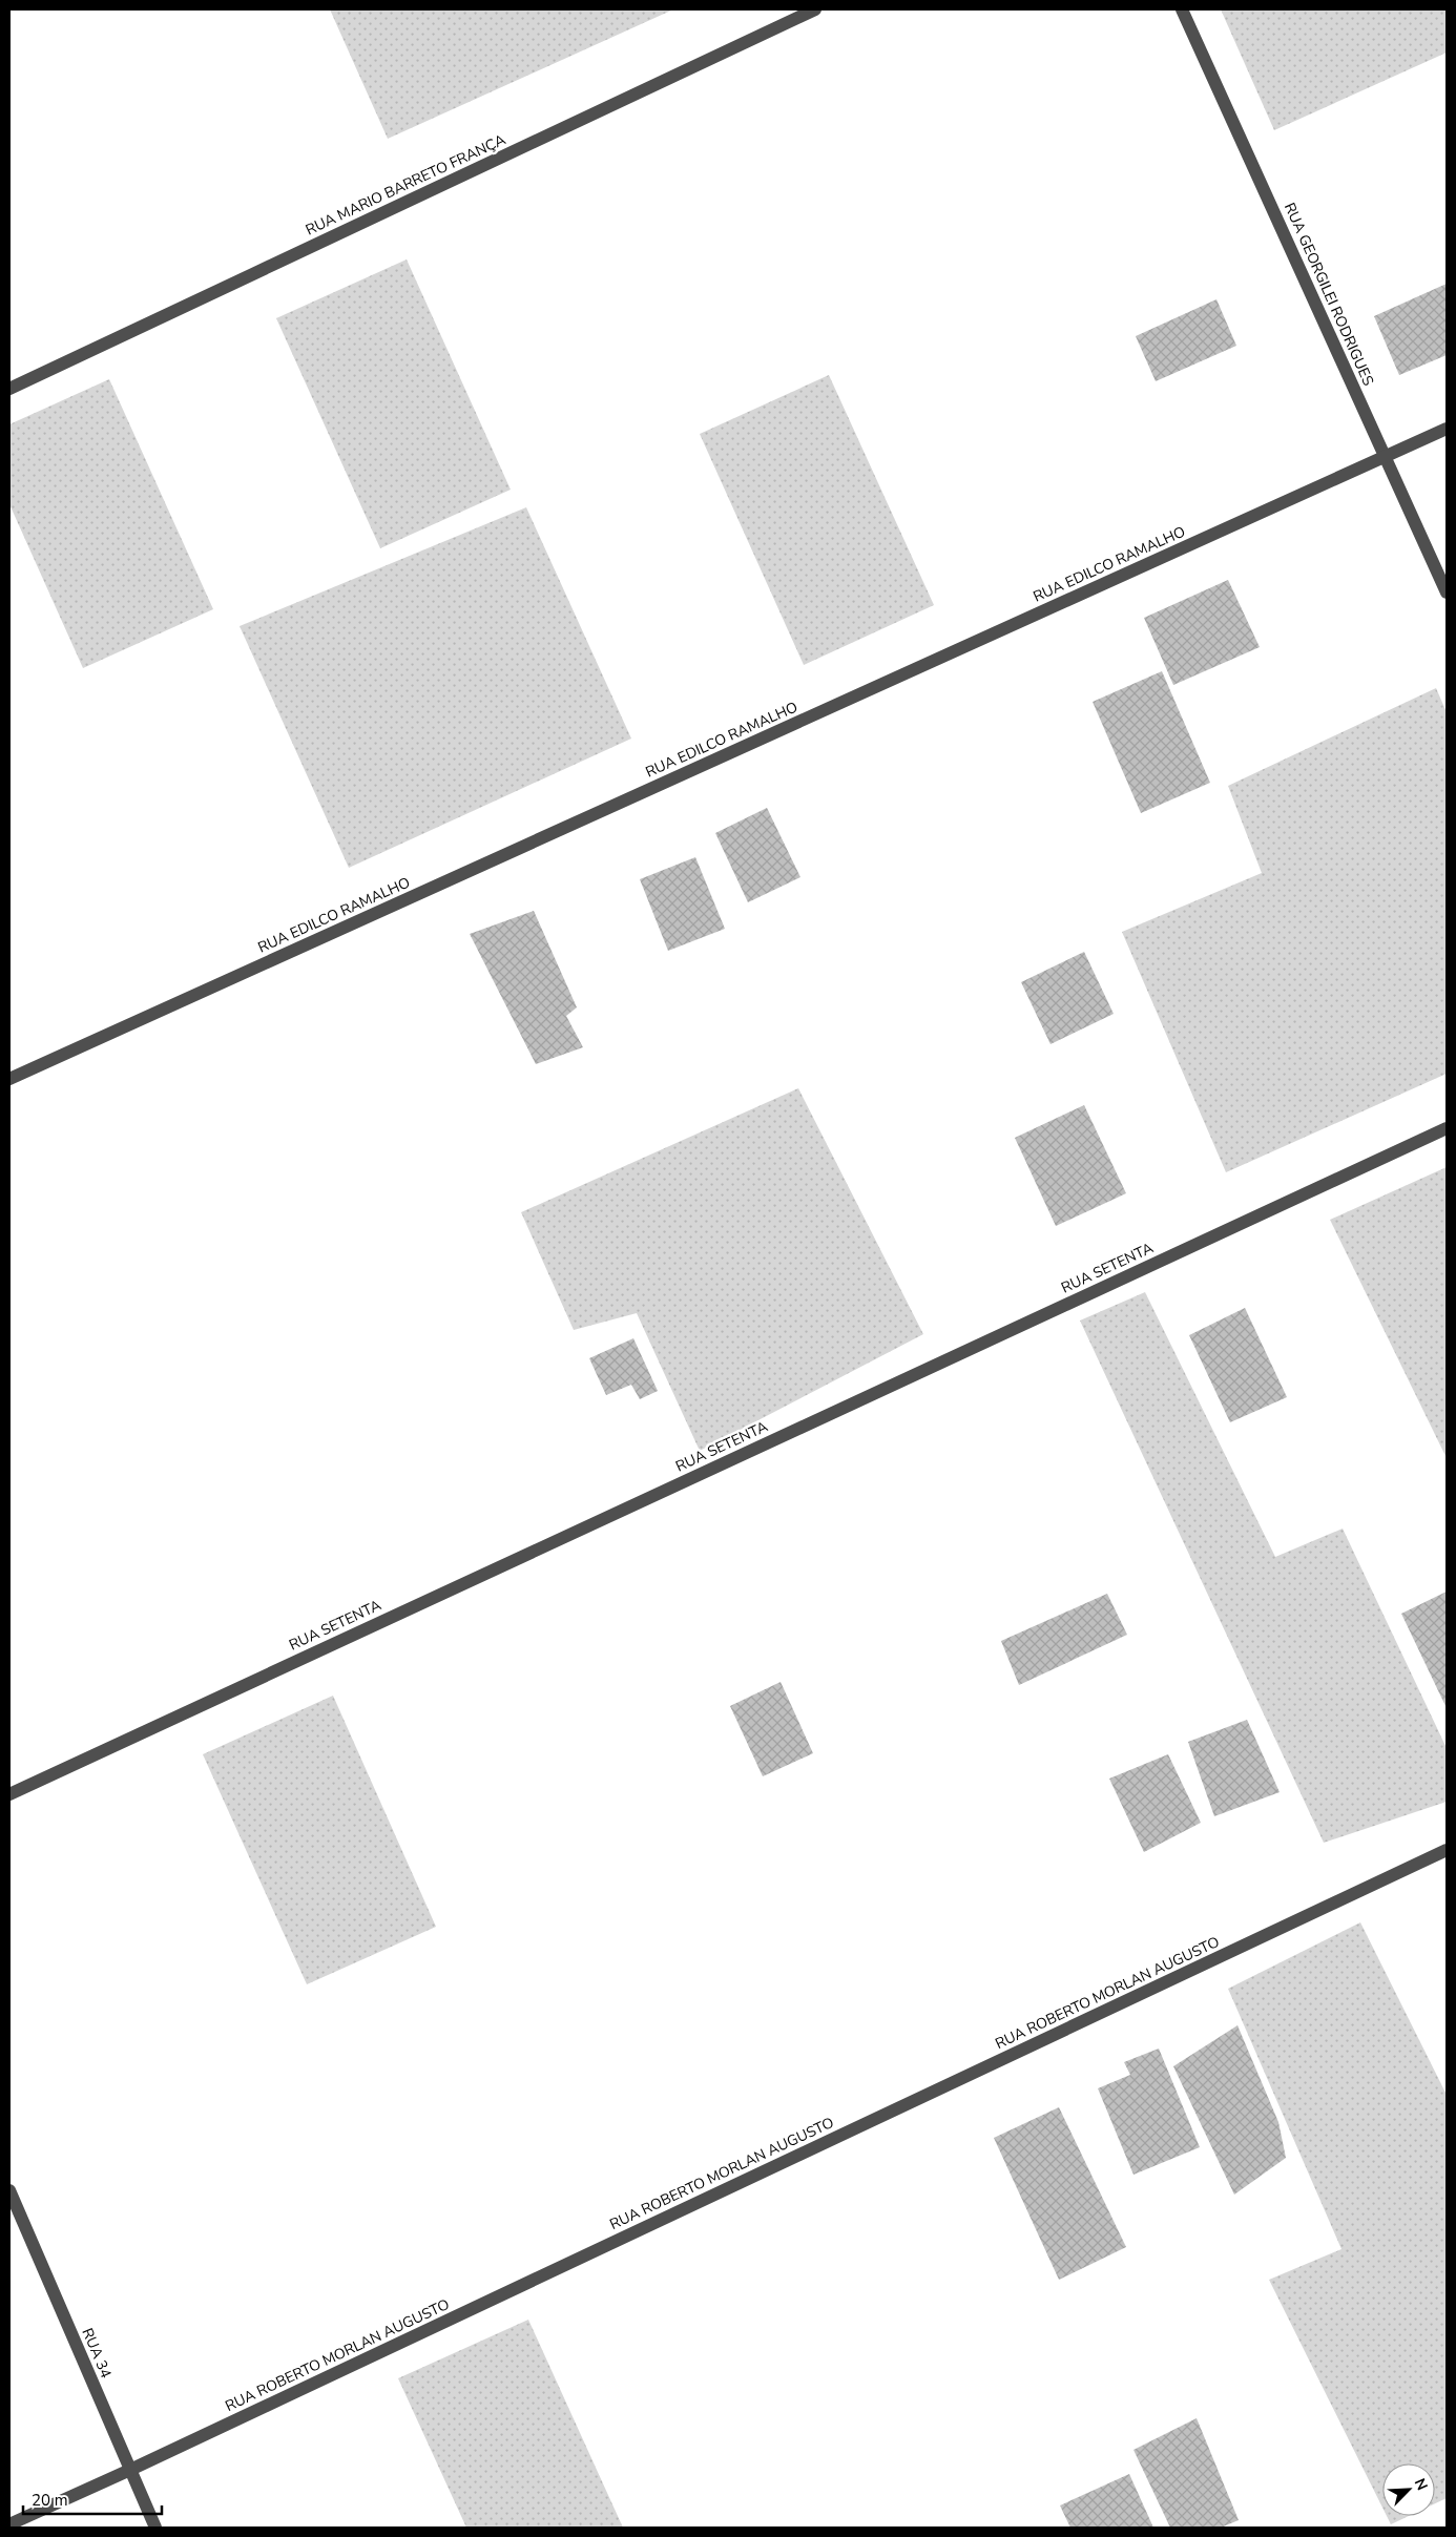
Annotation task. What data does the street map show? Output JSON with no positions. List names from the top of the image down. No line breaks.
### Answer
{"streets":{"street":["RUA MARIO BARRETO FRANÇA","RUA GEORGILEI RODRIGUES","RUA EDILCO RAMALHO","RUA SETENTA","RUA ROBERTO MORLAN AUGUSTO","RUA 34"]},"crossings":[["RUA GEORGILEI RODRIGUES","RUA EDILCO RAMALHO"],["RUA ROBERTO MORLAN AUGUSTO","RUA 34"]],"scale_bar":"20 m","north":"top right"}
